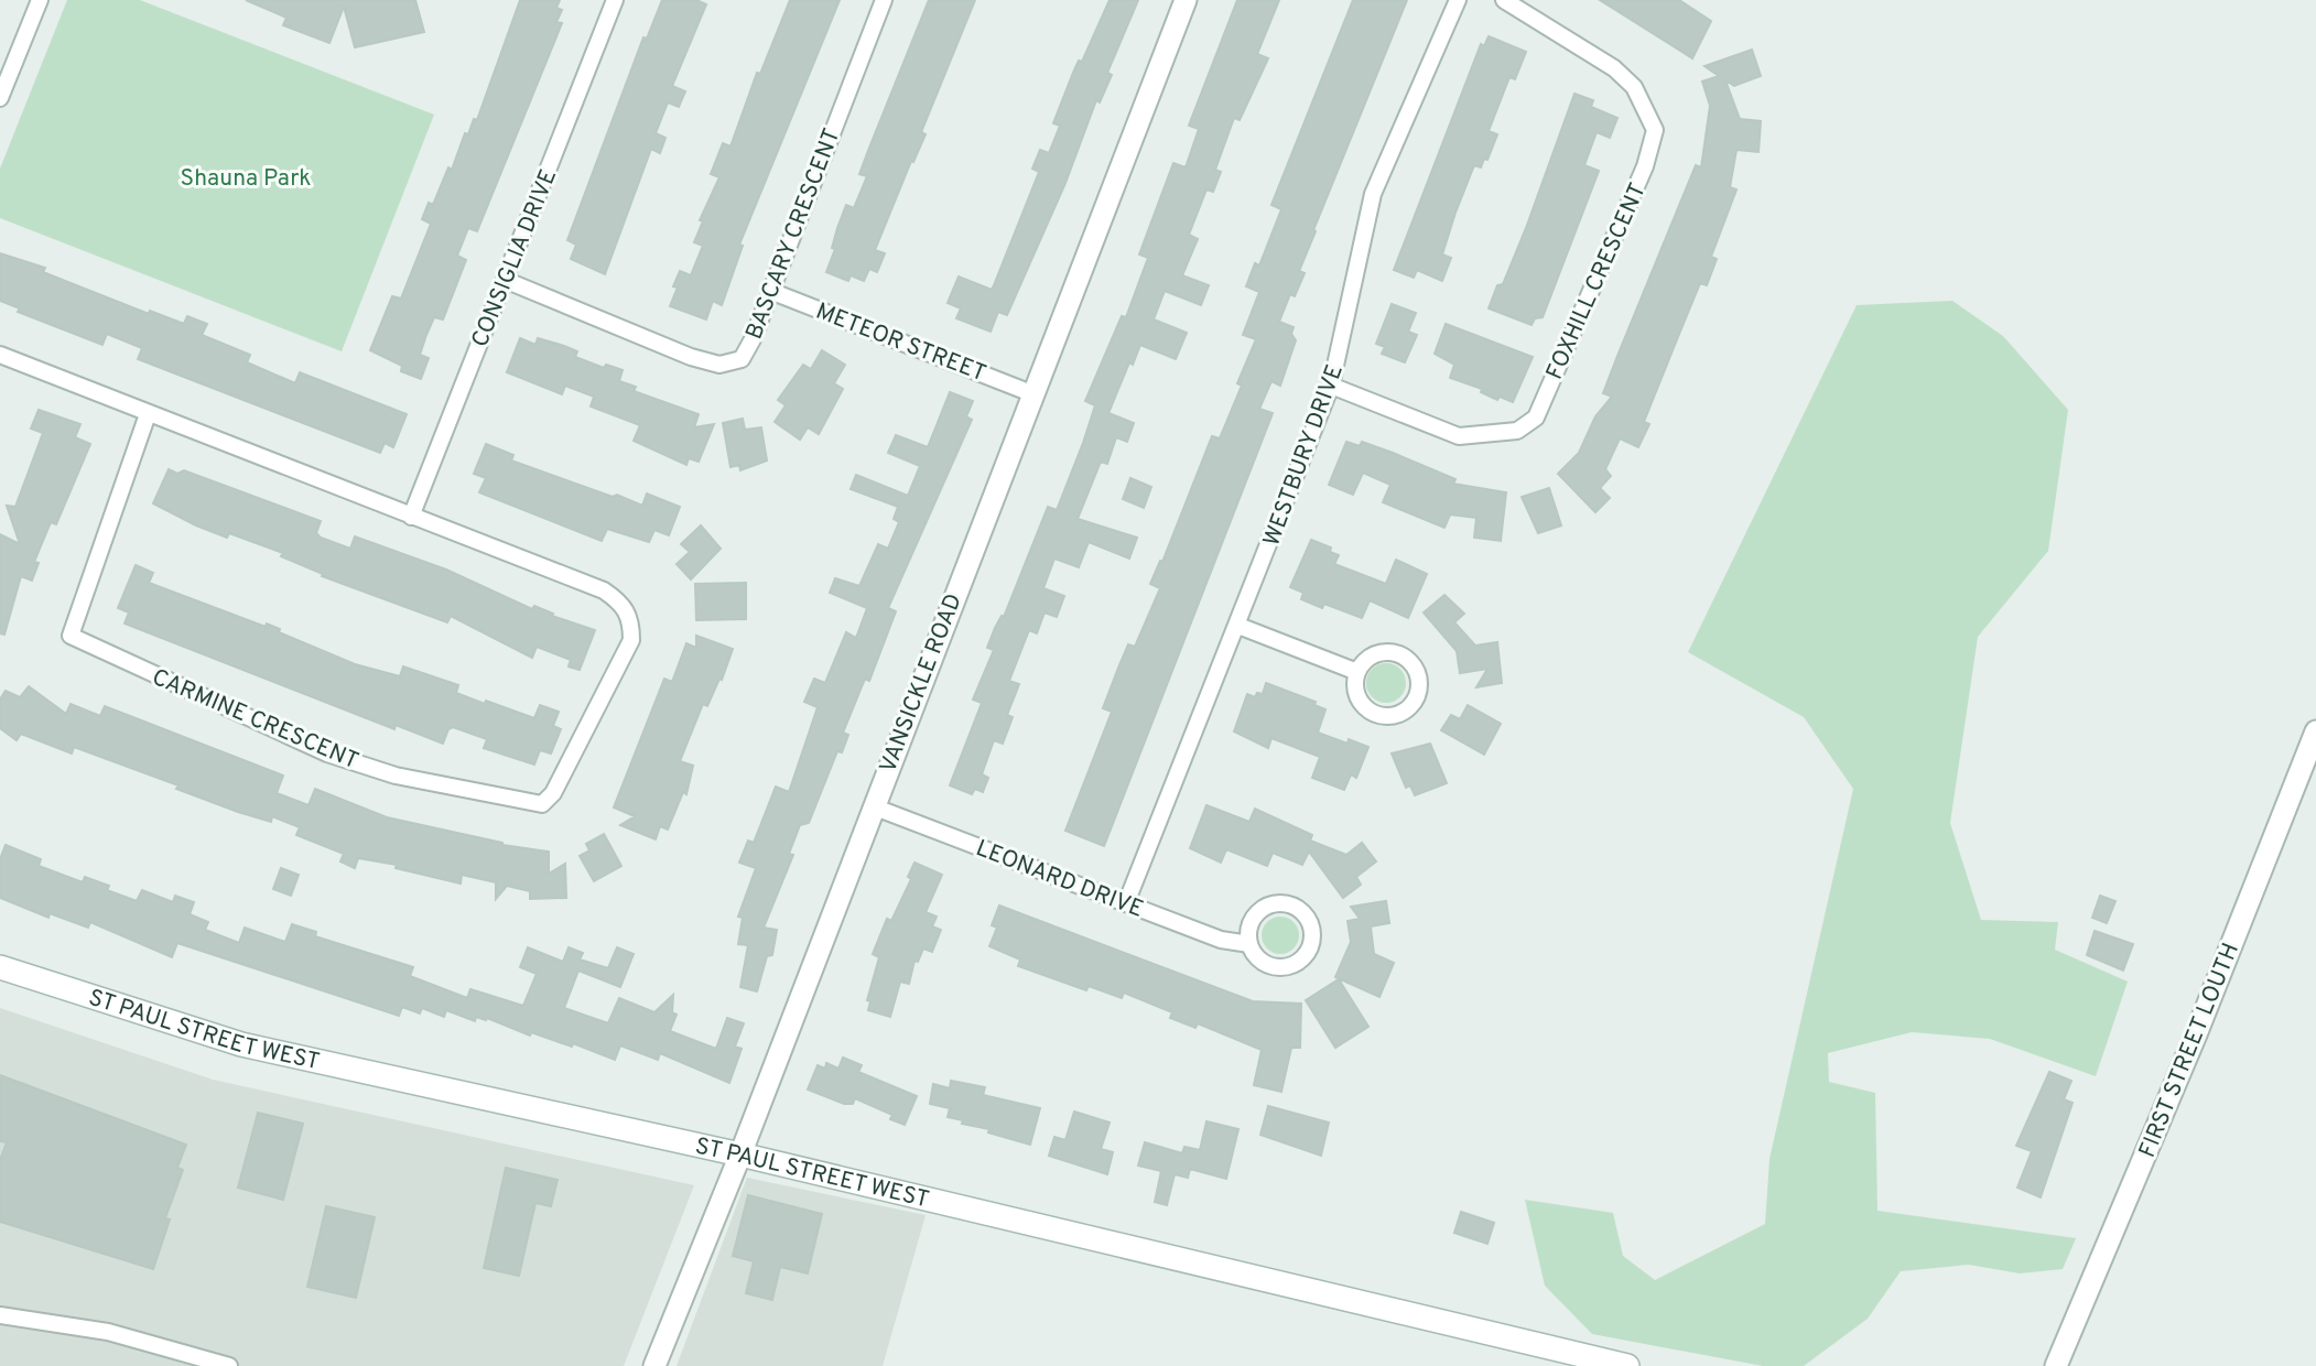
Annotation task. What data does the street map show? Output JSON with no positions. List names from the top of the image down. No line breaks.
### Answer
{"streets":{"main road":["ST PAUL STREET WEST"],"street":["BASCARY CRESCENT","CONSIGLIA DRIVE","FOXHILL CRESCENT","METEOR STREET","WESTBURY DRIVE","VANSICKLE ROAD","CARMINE CRESCENT","LEONARD DRIVE","FIRST STREET LOUTH"]},"crossings":[["BASCARY CRESCENT","CONSIGLIA DRIVE"],["BASCARY CRESCENT","METEOR STREET"],["CONSIGLIA DRIVE","CARMINE CRESCENT"],["FOXHILL CRESCENT","WESTBURY DRIVE"],["METEOR STREET","VANSICKLE ROAD"],["WESTBURY DRIVE","LEONARD DRIVE"],["VANSICKLE ROAD","LEONARD DRIVE"],["VANSICKLE ROAD","ST PAUL STREET WEST"]],"parks":["Shauna Park"]}
